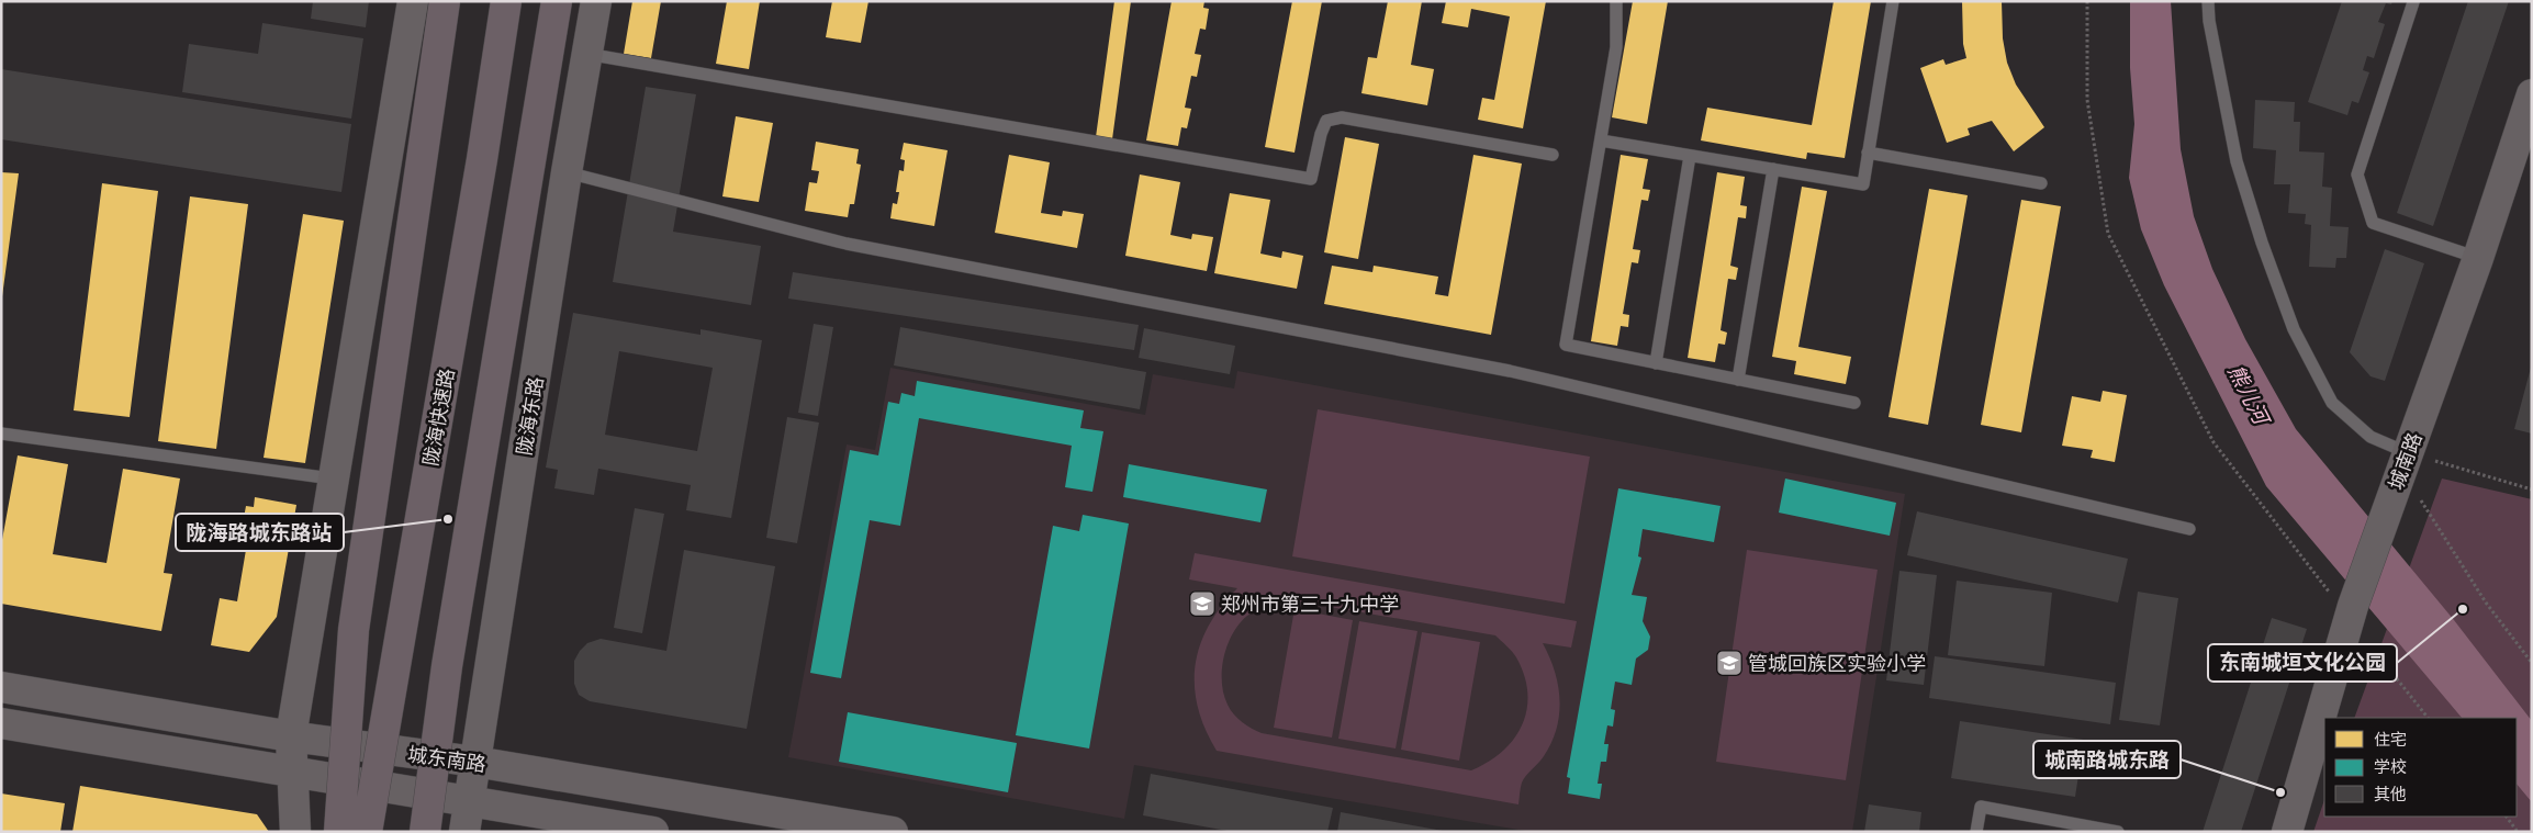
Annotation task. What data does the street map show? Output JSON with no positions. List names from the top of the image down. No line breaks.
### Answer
{"streets":{"highway":["陇海快速路"],"street":["陇海东路","城南路","城东南路"]},"crossings":[["陇海东路","城东南路"]],"water":["熊儿河"],"places":{"other":["陇海路城东路站","东南城垣文化公园","城南路城东路"],"school or university":["郑州市第三十九中学","管城回族区实验小学"]},"legend":["住宅","学校","其他"]}
